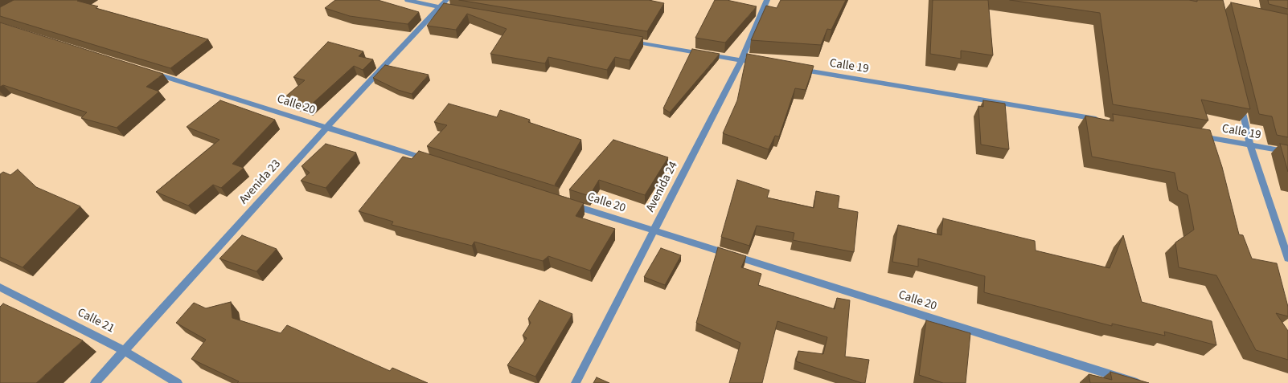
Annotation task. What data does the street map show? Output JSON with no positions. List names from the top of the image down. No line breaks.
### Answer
{"streets":{"street":["Calle 19","Calle 20","Avenida 23","Avenida 24","Calle 21"]},"crossings":[["Calle 20","Avenida 23"],["Calle 20","Avenida 24"],["Avenida 23","Calle 21"]]}
